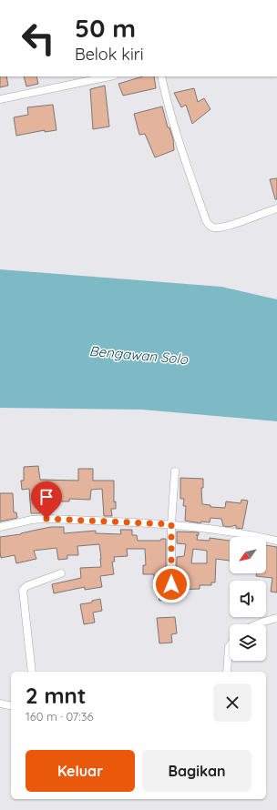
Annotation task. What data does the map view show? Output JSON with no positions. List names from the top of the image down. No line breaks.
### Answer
{"water":["Bengawan Solo"],"north":"bottom left","page":{"turn":["50 m","Belok kiri"],"heading":["2 mnt","160 m · 07:36"],"buttons":["Keluar","Bagikan"]}}
